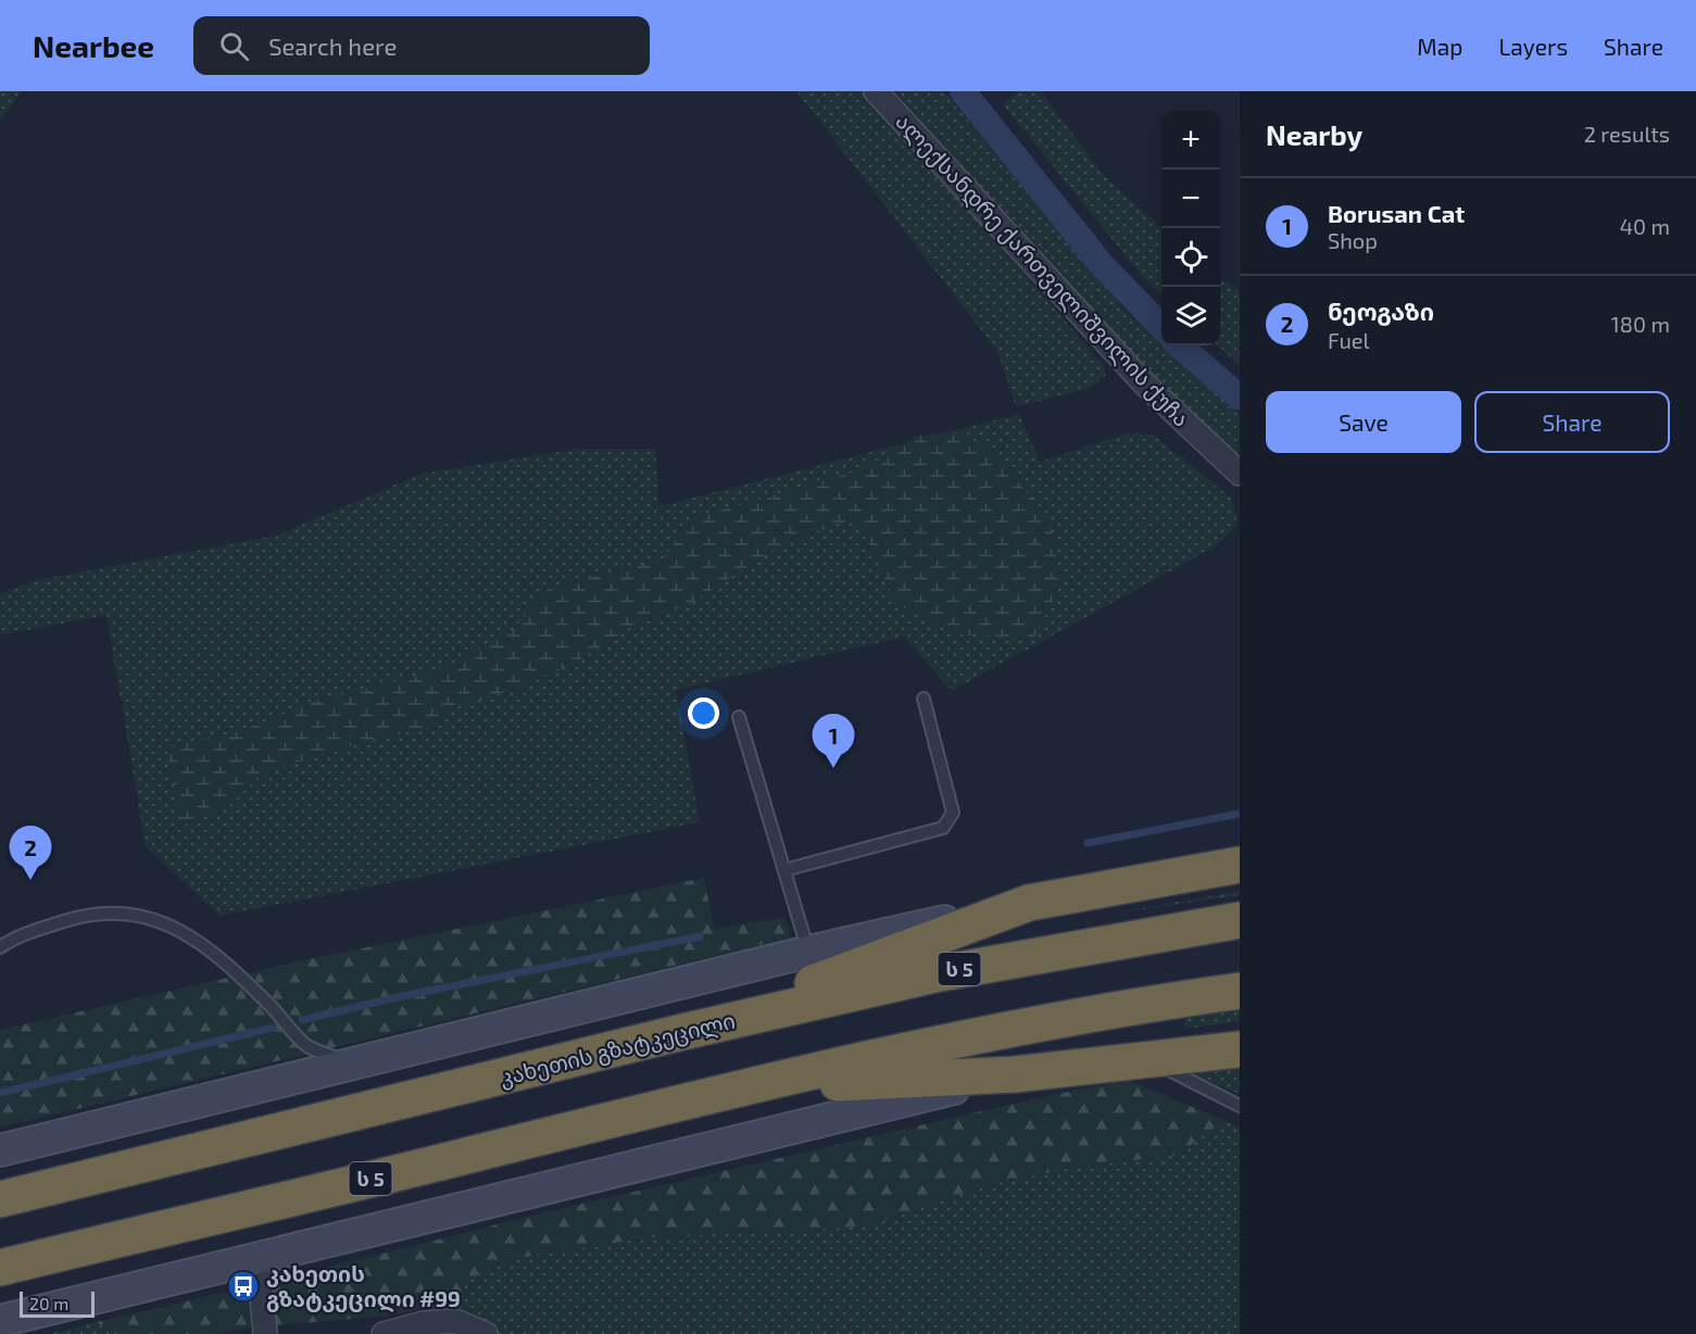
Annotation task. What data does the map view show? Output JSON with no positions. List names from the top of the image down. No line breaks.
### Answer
{"streets":{"highway":["ს 5","კახეთის გზატკეცილი"],"street":["ალექსანდრე ქართველიშვილის ქუჩა"]},"places":{"bus stop":["კახეთის გზატკეცილი #99"]},"scale_bar":"20 m","page":{"header":"Nearbee","search":"Search here","nav":["Map","Layers","Share"],"heading":["Nearby","2 results"],"map_buttons":["+","−"],"list":[{"mark":"1","name":"Borusan Cat","note":"Shop","value":"40 m"},{"mark":"2","name":"ნეოგაზი","note":"Fuel","value":"180 m"}],"buttons":["Save","Share"],"pins":["1","2"],"scale":"20 m"}}
